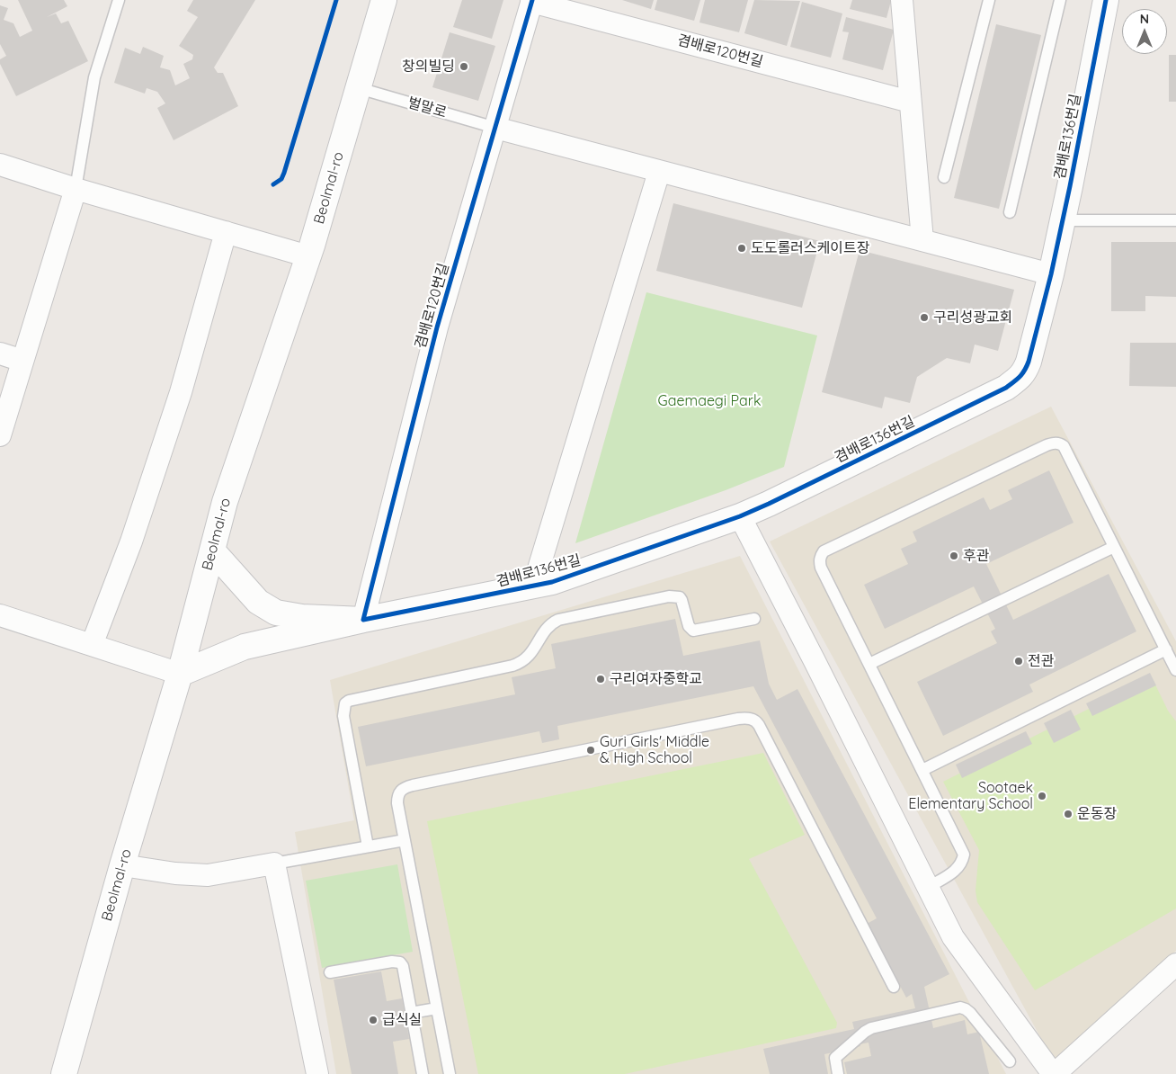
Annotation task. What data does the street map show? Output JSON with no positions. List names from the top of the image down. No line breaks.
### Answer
{"streets":{"street":["겸배로120번길","겸배로136번길","Beolmal-ro"],"lane":["벌말로"]},"crossings":[["겸배로120번길","벌말로"],["겸배로120번길","겸배로136번길"],["벌말로","Beolmal-ro"]],"parks":["Gaemaegi Park"],"places":["창의빌딩","도도롤러스케이트장","구리성광교회","후관","전관","구리여자중학교","Guri Girls' Middle & High School","Sootaek Elementary School","운동장","급식실"],"north":"top"}
